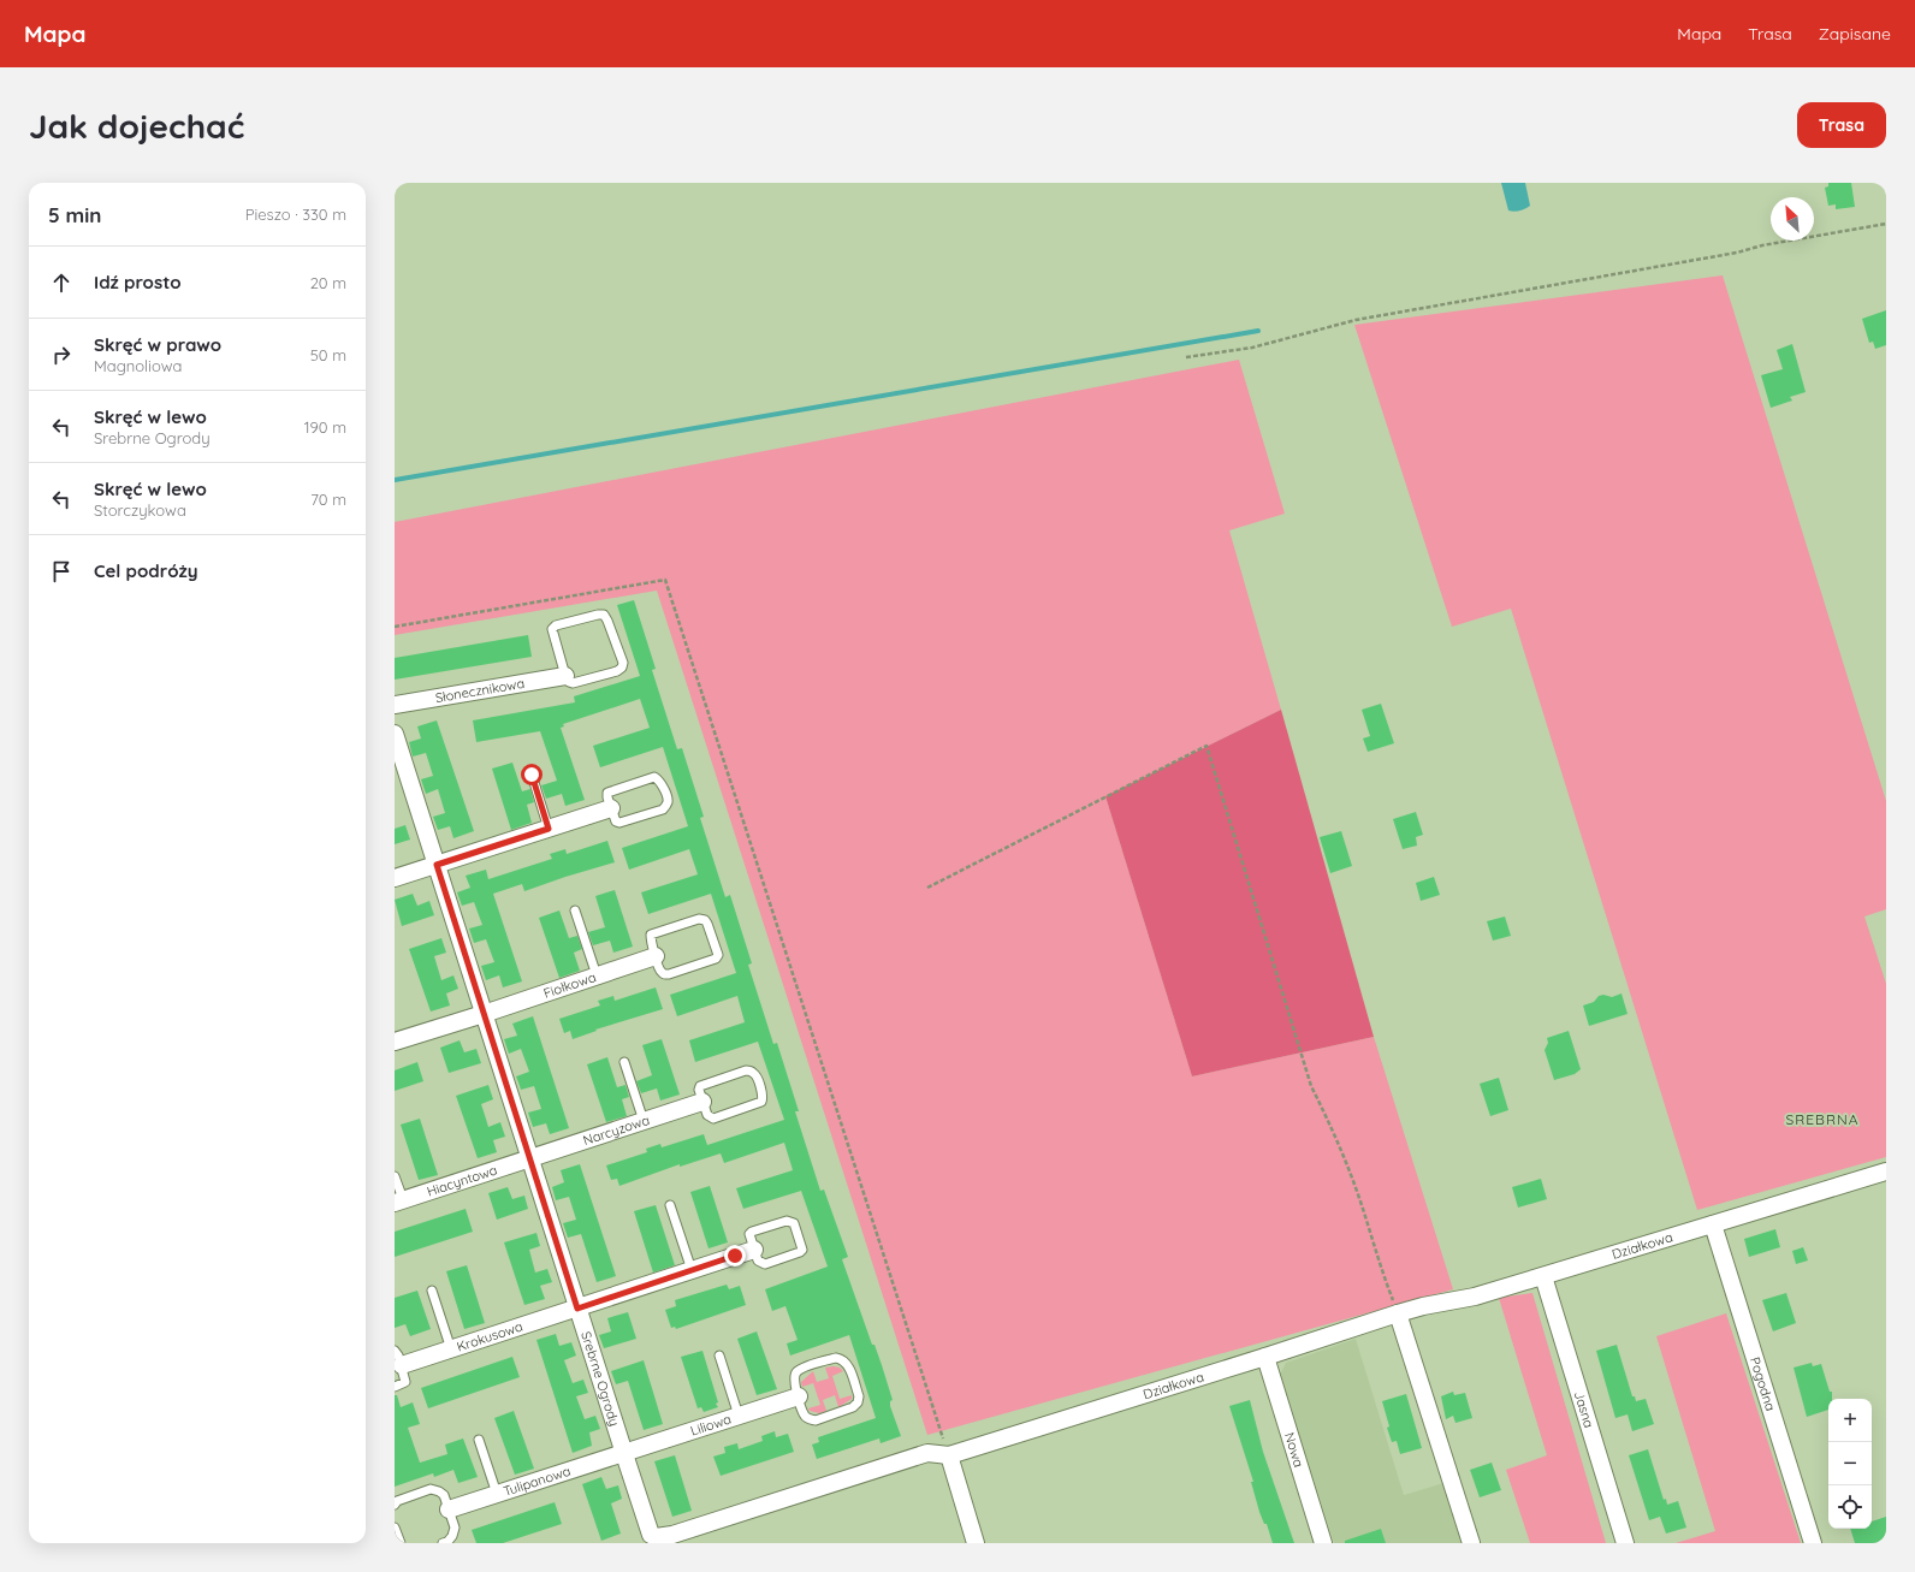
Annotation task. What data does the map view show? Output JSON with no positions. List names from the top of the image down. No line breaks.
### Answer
{"streets":{"street":["Słonecznikowa","Fiołkowa","Narcyzowa","Hiacyntowa","Działkowa","Krokusowa","Srebrne Ogrody","Pogodna","Jasna","Liliowa","Nowa","Tulipanowa"]},"crossings":[["Fiołkowa","Srebrne Ogrody"],["Narcyzowa","Hiacyntowa"],["Narcyzowa","Srebrne Ogrody"],["Hiacyntowa","Srebrne Ogrody"],["Działkowa","Srebrne Ogrody"],["Działkowa","Pogodna"],["Działkowa","Jasna"],["Działkowa","Nowa"],["Krokusowa","Srebrne Ogrody"],["Srebrne Ogrody","Liliowa"],["Srebrne Ogrody","Tulipanowa"],["Liliowa","Tulipanowa"]],"districts":["SREBRNA"],"north":"top left","page":{"header":"Mapa","nav":["Mapa","Trasa","Zapisane"],"buttons":"Trasa","title":"Jak dojechać","heading":["5 min","Pieszo · 330 m"],"list":[["Idź prosto","20 m"],["Skręć w prawo","Magnoliowa","50 m"],["Skręć w lewo","Srebrne Ogrody","190 m"],["Skręć w lewo","Storczykowa","70 m"],"Cel podróży"],"map_buttons":["+","−"]}}
